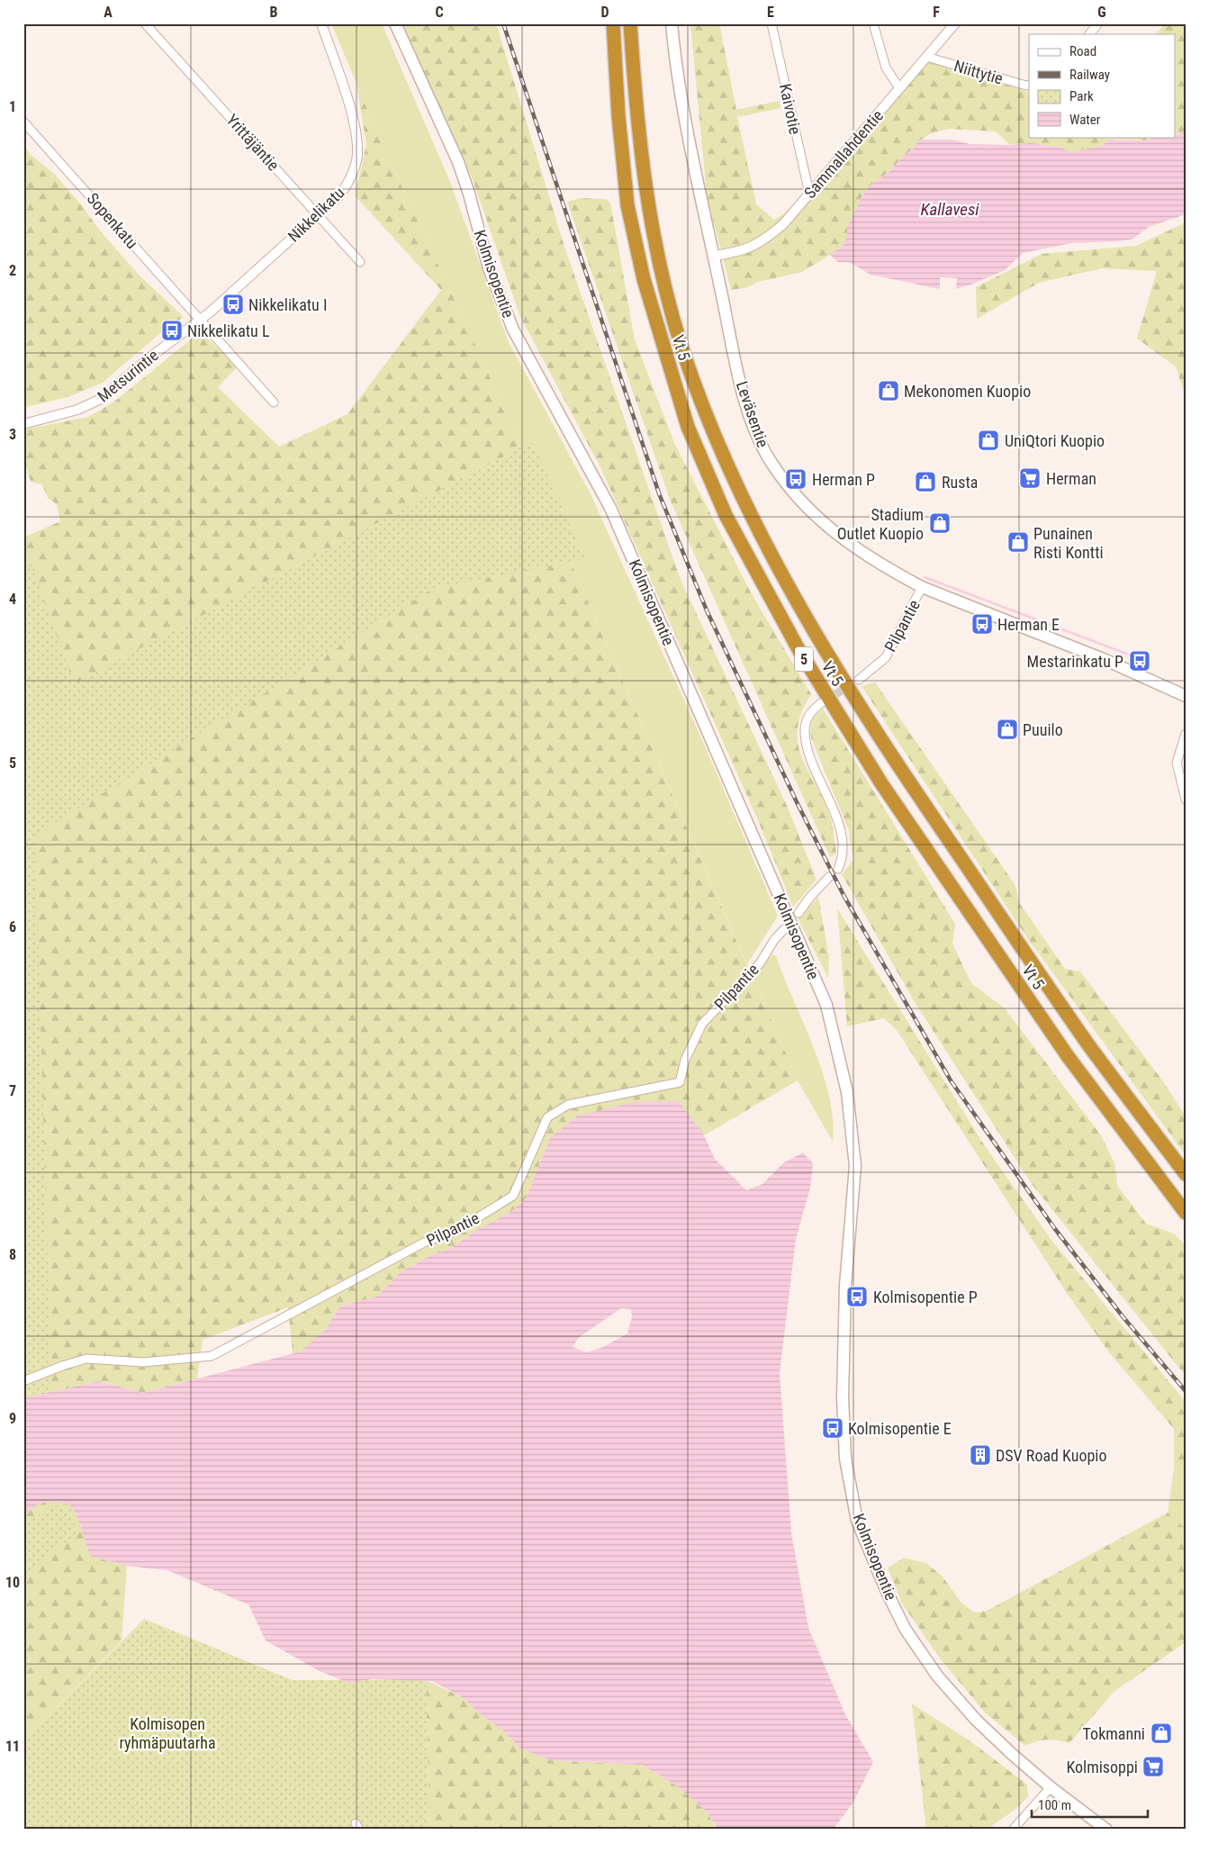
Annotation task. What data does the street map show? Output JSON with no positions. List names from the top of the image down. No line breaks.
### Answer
{"streets":{"highway":["Vt 5","5"],"main road":["Kolmisopentie","Leväsentie"],"street":["Niittytie","Kaivotie","Yrittäjäntie","Sammallahdentie","Nikkelikatu","Sopenkatu","Metsurintie","Pilpantie"]},"crossings":[["Niittytie","Sammallahdentie"],["Kaivotie","Sammallahdentie"],["Yrittäjäntie","Nikkelikatu"],["Sammallahdentie","Leväsentie"],["Nikkelikatu","Sopenkatu"],["Nikkelikatu","Metsurintie"],["Sopenkatu","Metsurintie"],["Leväsentie","Pilpantie"]],"water":["Kallavesi"],"parks":["Kolmisopen ryhmäpuutarha"],"places":{"bus stop":["Nikkelikatu I","Nikkelikatu L","Herman P","Herman E","Mestarinkatu P","Kolmisopentie P","Kolmisopentie E"],"shop":["Mekonomen Kuopio","UniQtori Kuopio","Rusta","Stadium Outlet Kuopio","Punainen Risti Kontti","Puuilo","Tokmanni"],"supermarket":["Herman","Kolmisoppi"],"building":["DSV Road Kuopio"]},"legend":["Road","Railway","Park","Water"],"scale_bar":"100 m","grid":{"columns":["A","B","C","D","E","F","G"],"rows":["1","2","3","4","5","6","7","8","9","10","11"]}}
